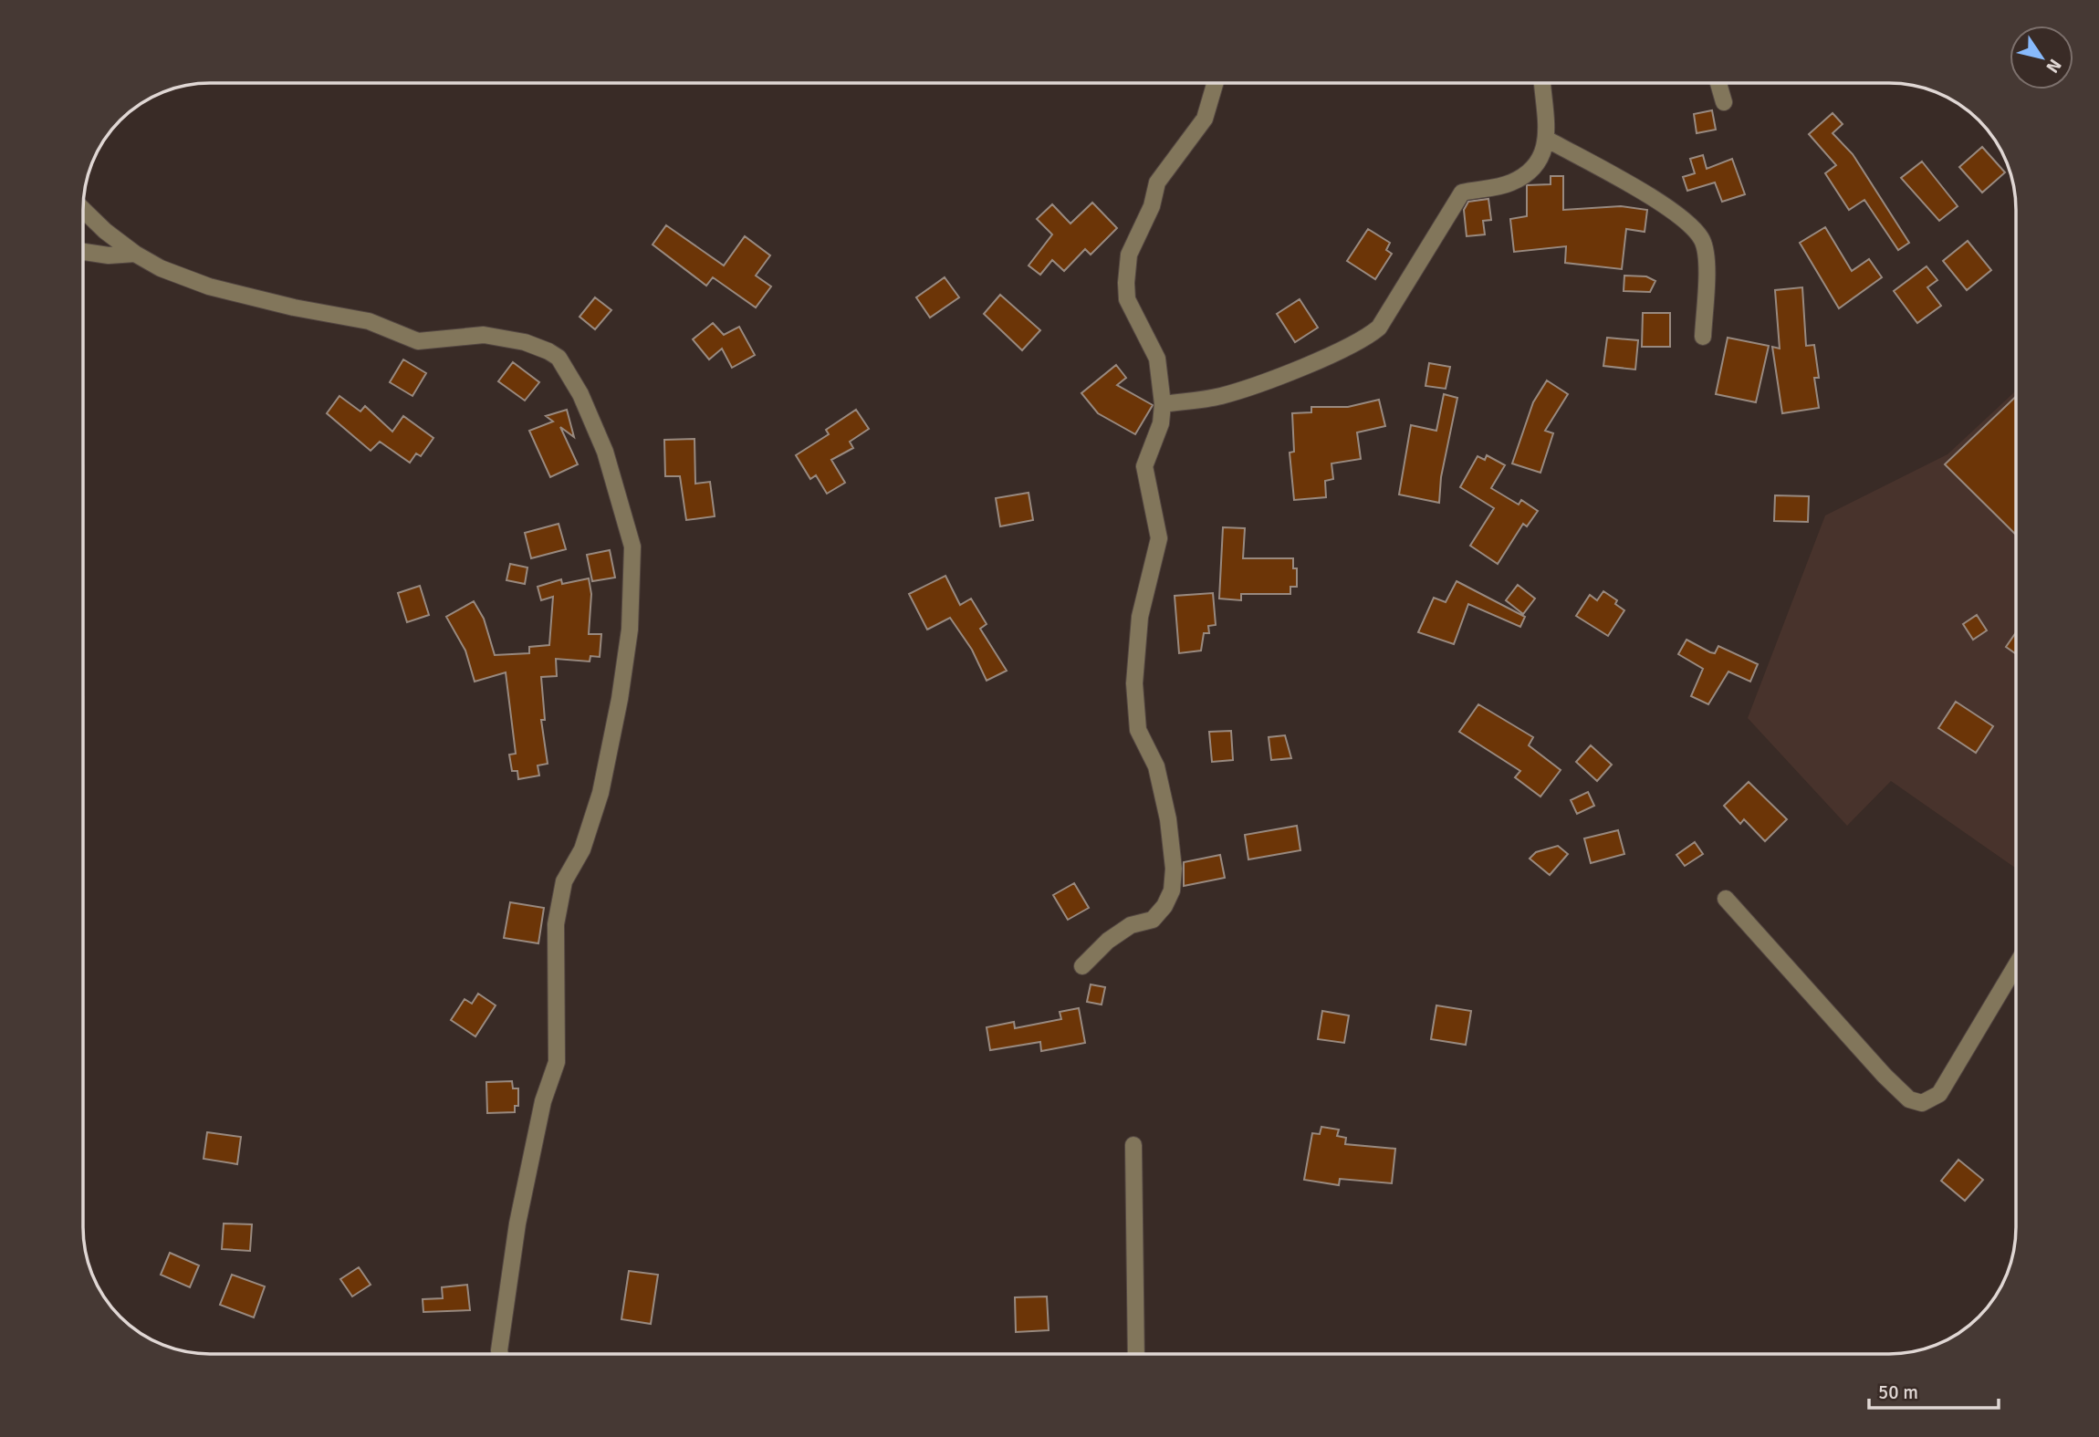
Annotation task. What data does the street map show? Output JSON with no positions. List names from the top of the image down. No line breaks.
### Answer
{"scale_bar":"50 m","north":"bottom right"}
